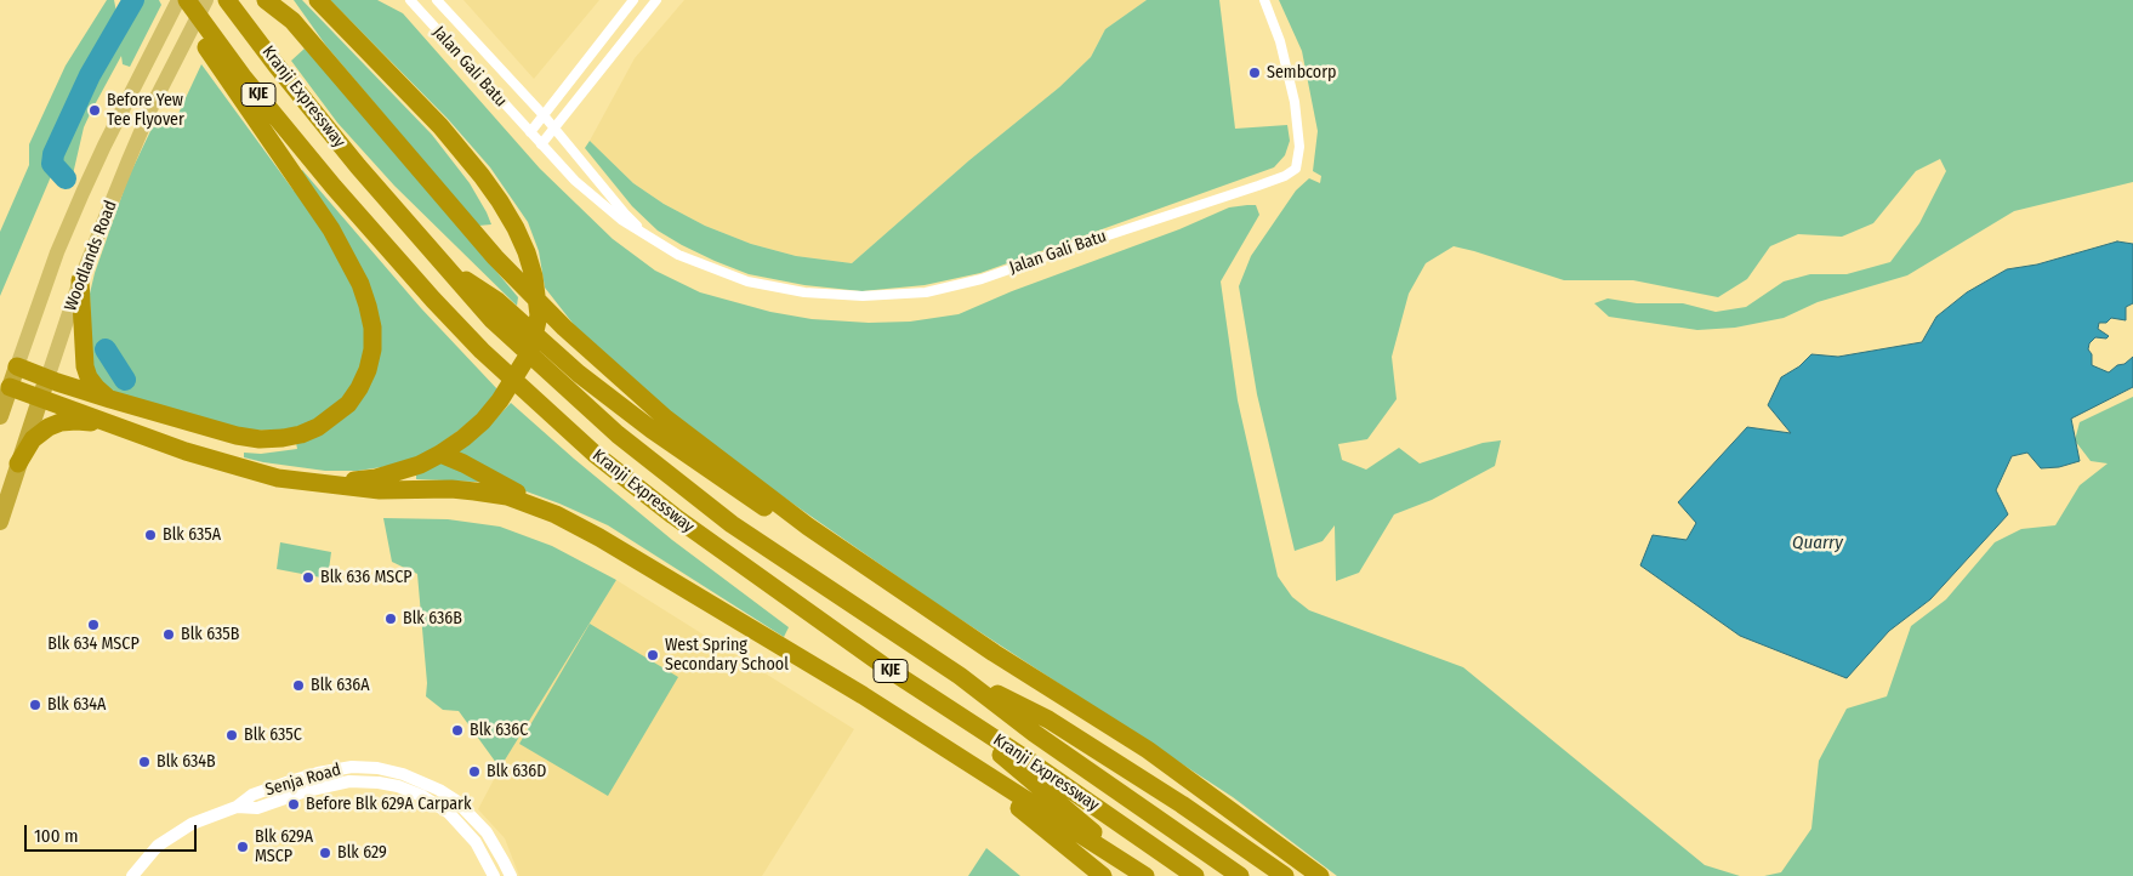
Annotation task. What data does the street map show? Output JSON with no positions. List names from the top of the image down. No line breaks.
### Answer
{"streets":{"highway":["KJE","Kranji Expressway","Woodlands Road"],"street":["Jalan Gali Batu","Senja Road"]},"crossings":[["KJE","Kranji Expressway"]],"water":["Quarry"],"places":["Sembcorp","Before Yew Tee Flyover","Blk 635A","Blk 636 MSCP","Blk 636B","Blk 634 MSCP","Blk 635B","West Spring Secondary School","Blk 636A","Blk 634A","Blk 636C","Blk 635C","Blk 634B","Blk 636D","Before Blk 629A Carpark","Blk 629A MSCP","Blk 629"],"scale_bar":"100 m"}
